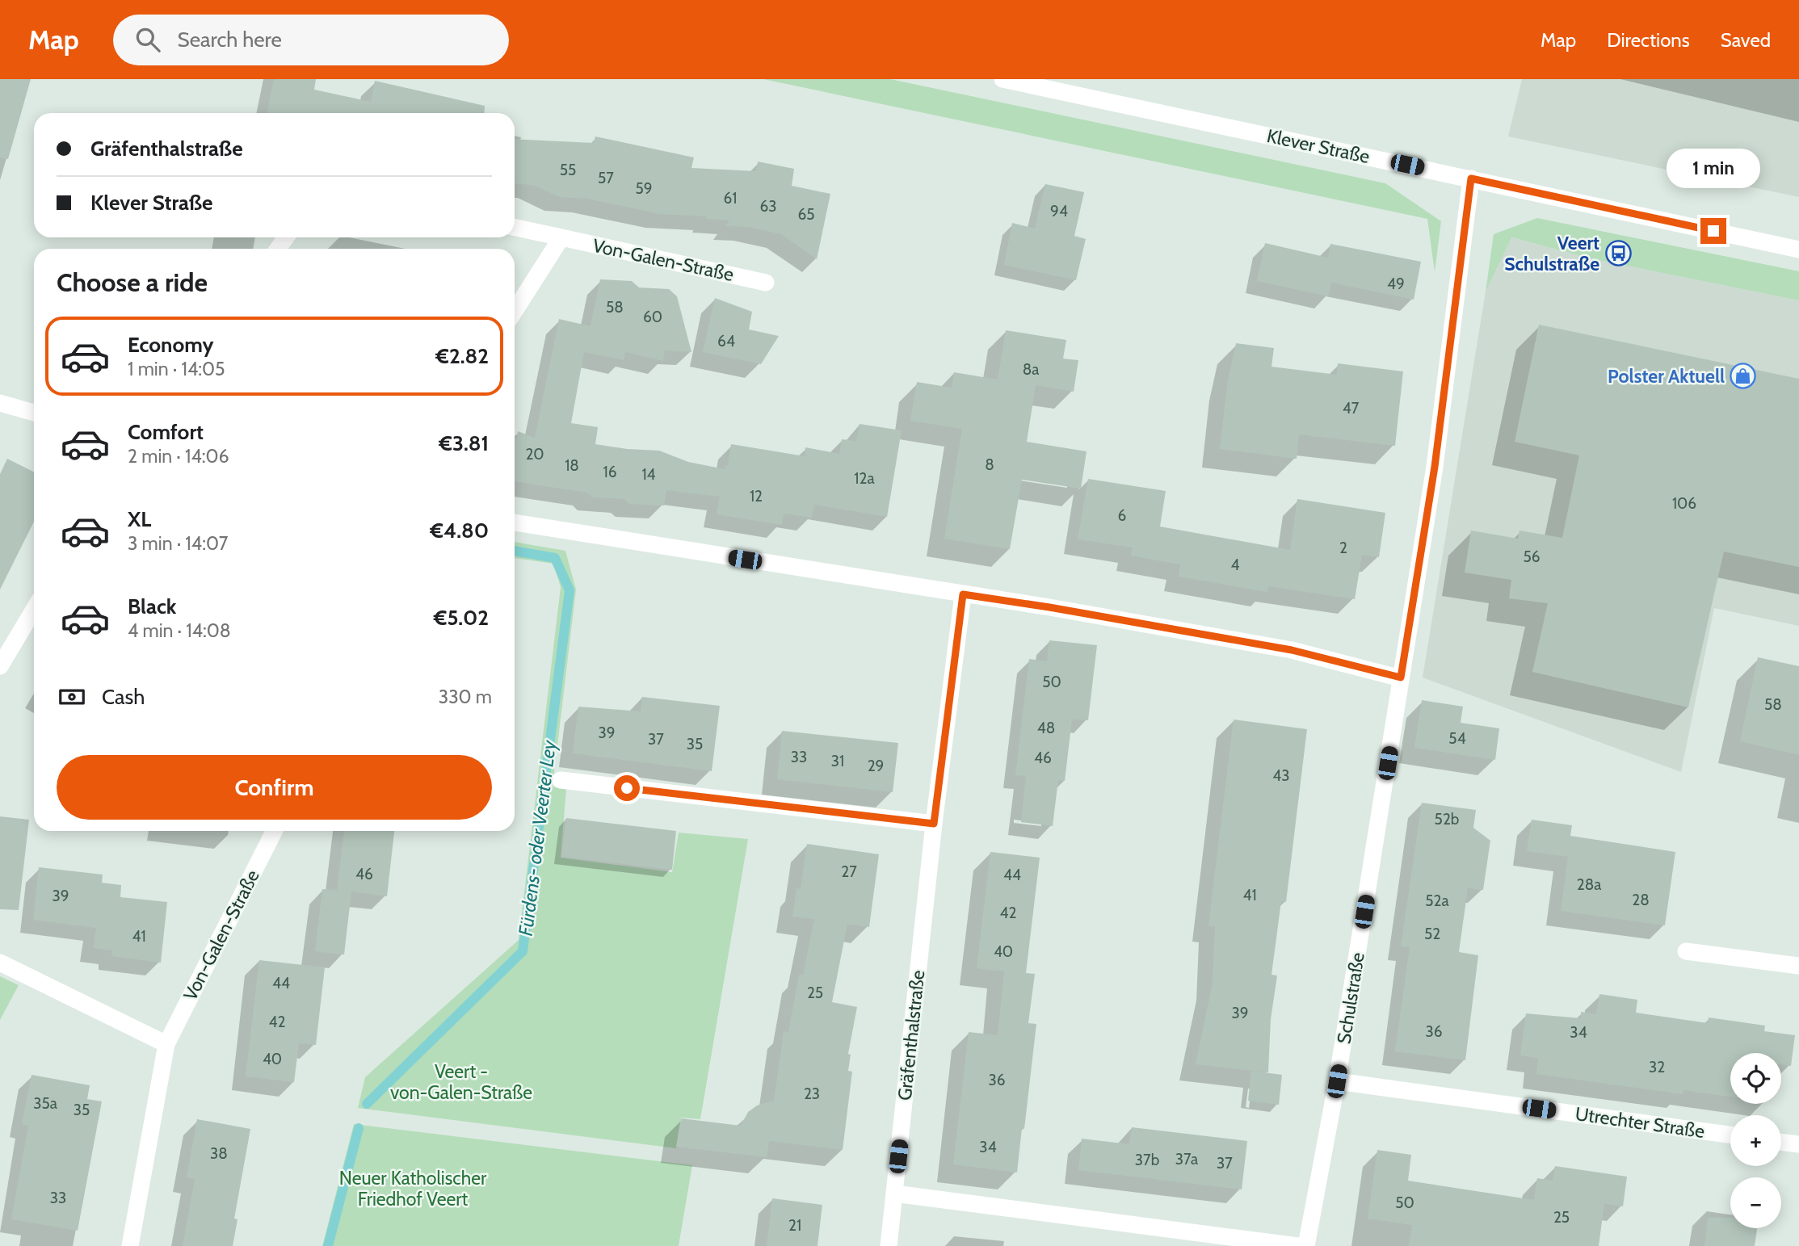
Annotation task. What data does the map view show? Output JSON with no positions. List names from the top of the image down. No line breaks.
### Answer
{"streets":{"street":["Klever Straße","Von-Galen-Straße","Schulstraße","Gräfenthalstraße","Utrechter Straße"]},"crossings":[["Klever Straße","Schulstraße"],["Schulstraße","Utrechter Straße"]],"water":["Fürdens- oder Veerter Ley"],"parks":["Veert - von-Galen-Straße","Neuer Katholischer Friedhof Veert"],"places":{"bus stop":["Veert Schulstraße"],"shop":["Polster Aktuell"]},"house_numbers":["55","57","59","61","63","94","65","49","58","60","64","8a","47","20","8","18","16","14","12a","12","106","6","2","56","4","50","58","48","39","54","37","35","33","46","31","29","43","52b","27","46","44","28a","41","39","28","52a","42","52","41","40","44","25","39","42","36","34","40","32","36","23","35a","35","34","38","37a","37b","37","33","50","25","21"],"page":{"header":"Map","search":"Search here","nav":["Map","Directions","Saved"],"banner":["Gräfenthalstraße","Klever Straße"],"bubble":"1 min","heading":"Choose a ride","list":[{"name":"Economy","note":"1 min · 14:05","value":"€2.82"},{"name":"Comfort","note":"2 min · 14:06","value":"€3.81"},{"name":"XL","note":"3 min · 14:07","value":"€4.80"},{"name":"Black","note":"4 min · 14:08","value":"€5.02"}],"pay":["Cash","330 m"],"buttons":"Confirm","map_buttons":["+","−"]}}
